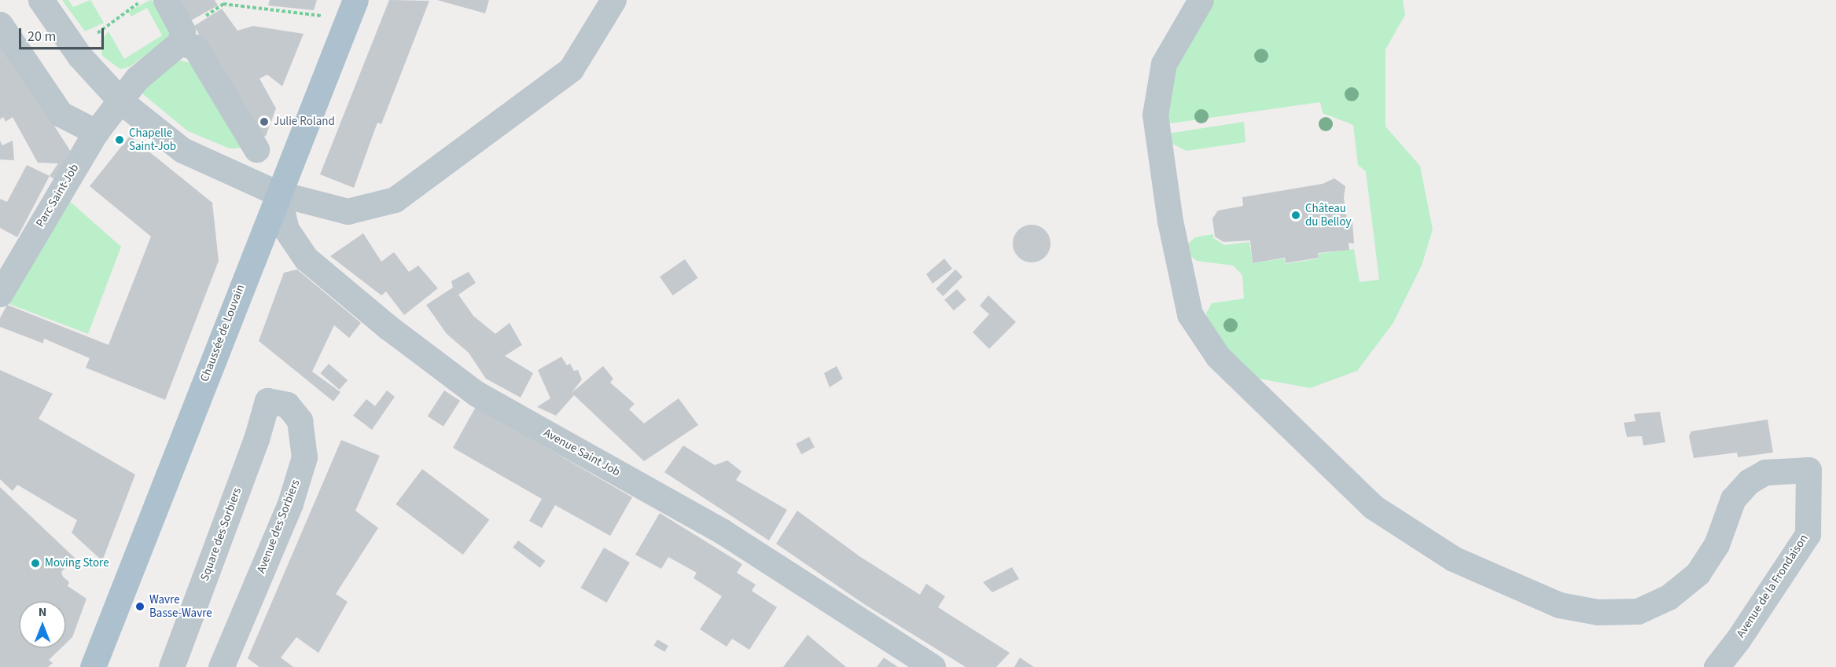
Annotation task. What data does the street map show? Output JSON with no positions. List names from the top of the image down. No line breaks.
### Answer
{"streets":{"main road":["Chaussée de Louvain"],"street":["Parc Saint-Job","Avenue Saint Job","Avenue des Sorbiers","Square des Sorbiers","Avenue de la Frondaison"]},"crossings":[["Chaussée de Louvain","Avenue Saint Job"],["Avenue des Sorbiers","Square des Sorbiers"]],"places":["Julie Roland","Chapelle Saint-Job","Château du Belloy","Moving Store","Wavre Basse-Wavre"],"scale_bar":"20 m","north":"top"}
